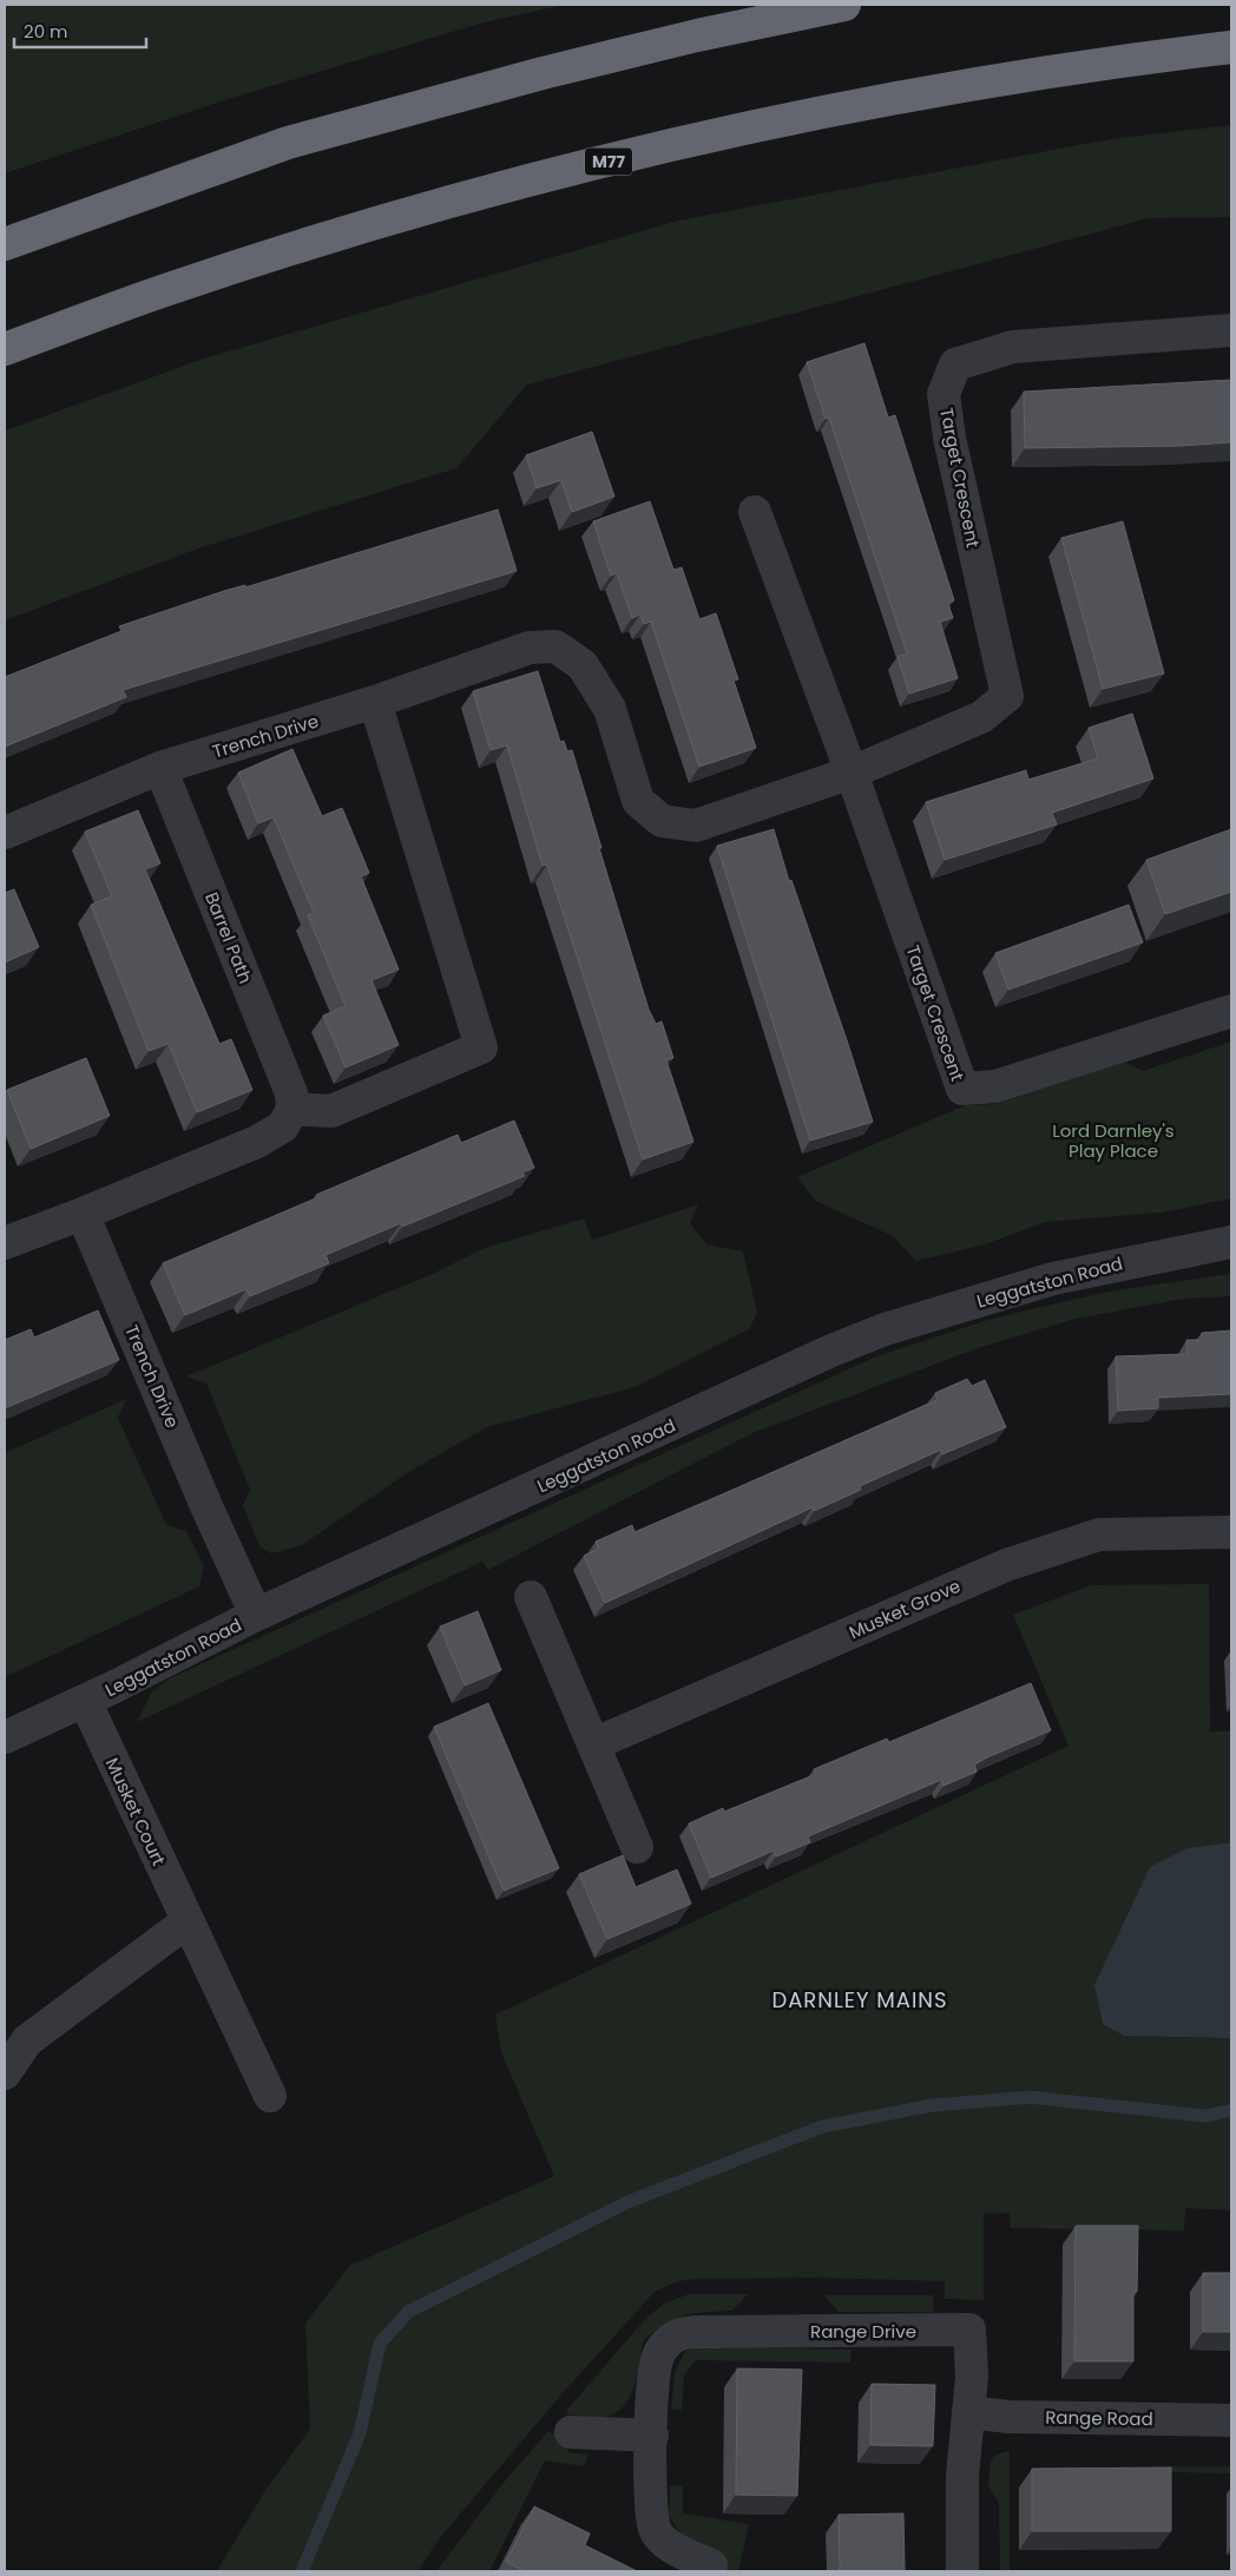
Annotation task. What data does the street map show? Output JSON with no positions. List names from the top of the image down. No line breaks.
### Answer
{"streets":{"highway":["M77"],"street":["Target Crescent","Trench Drive","Barrel Path","Leggatston Road","Musket Grove","Musket Court","Range Drive","Range Road"]},"crossings":[["Target Crescent","Trench Drive"],["Trench Drive","Barrel Path"],["Trench Drive","Leggatston Road"],["Leggatston Road","Musket Court"],["Range Drive","Range Road"]],"districts":["DARNLEY MAINS"],"parks":["Lord Darnley's Play Place"],"scale_bar":"20 m"}
